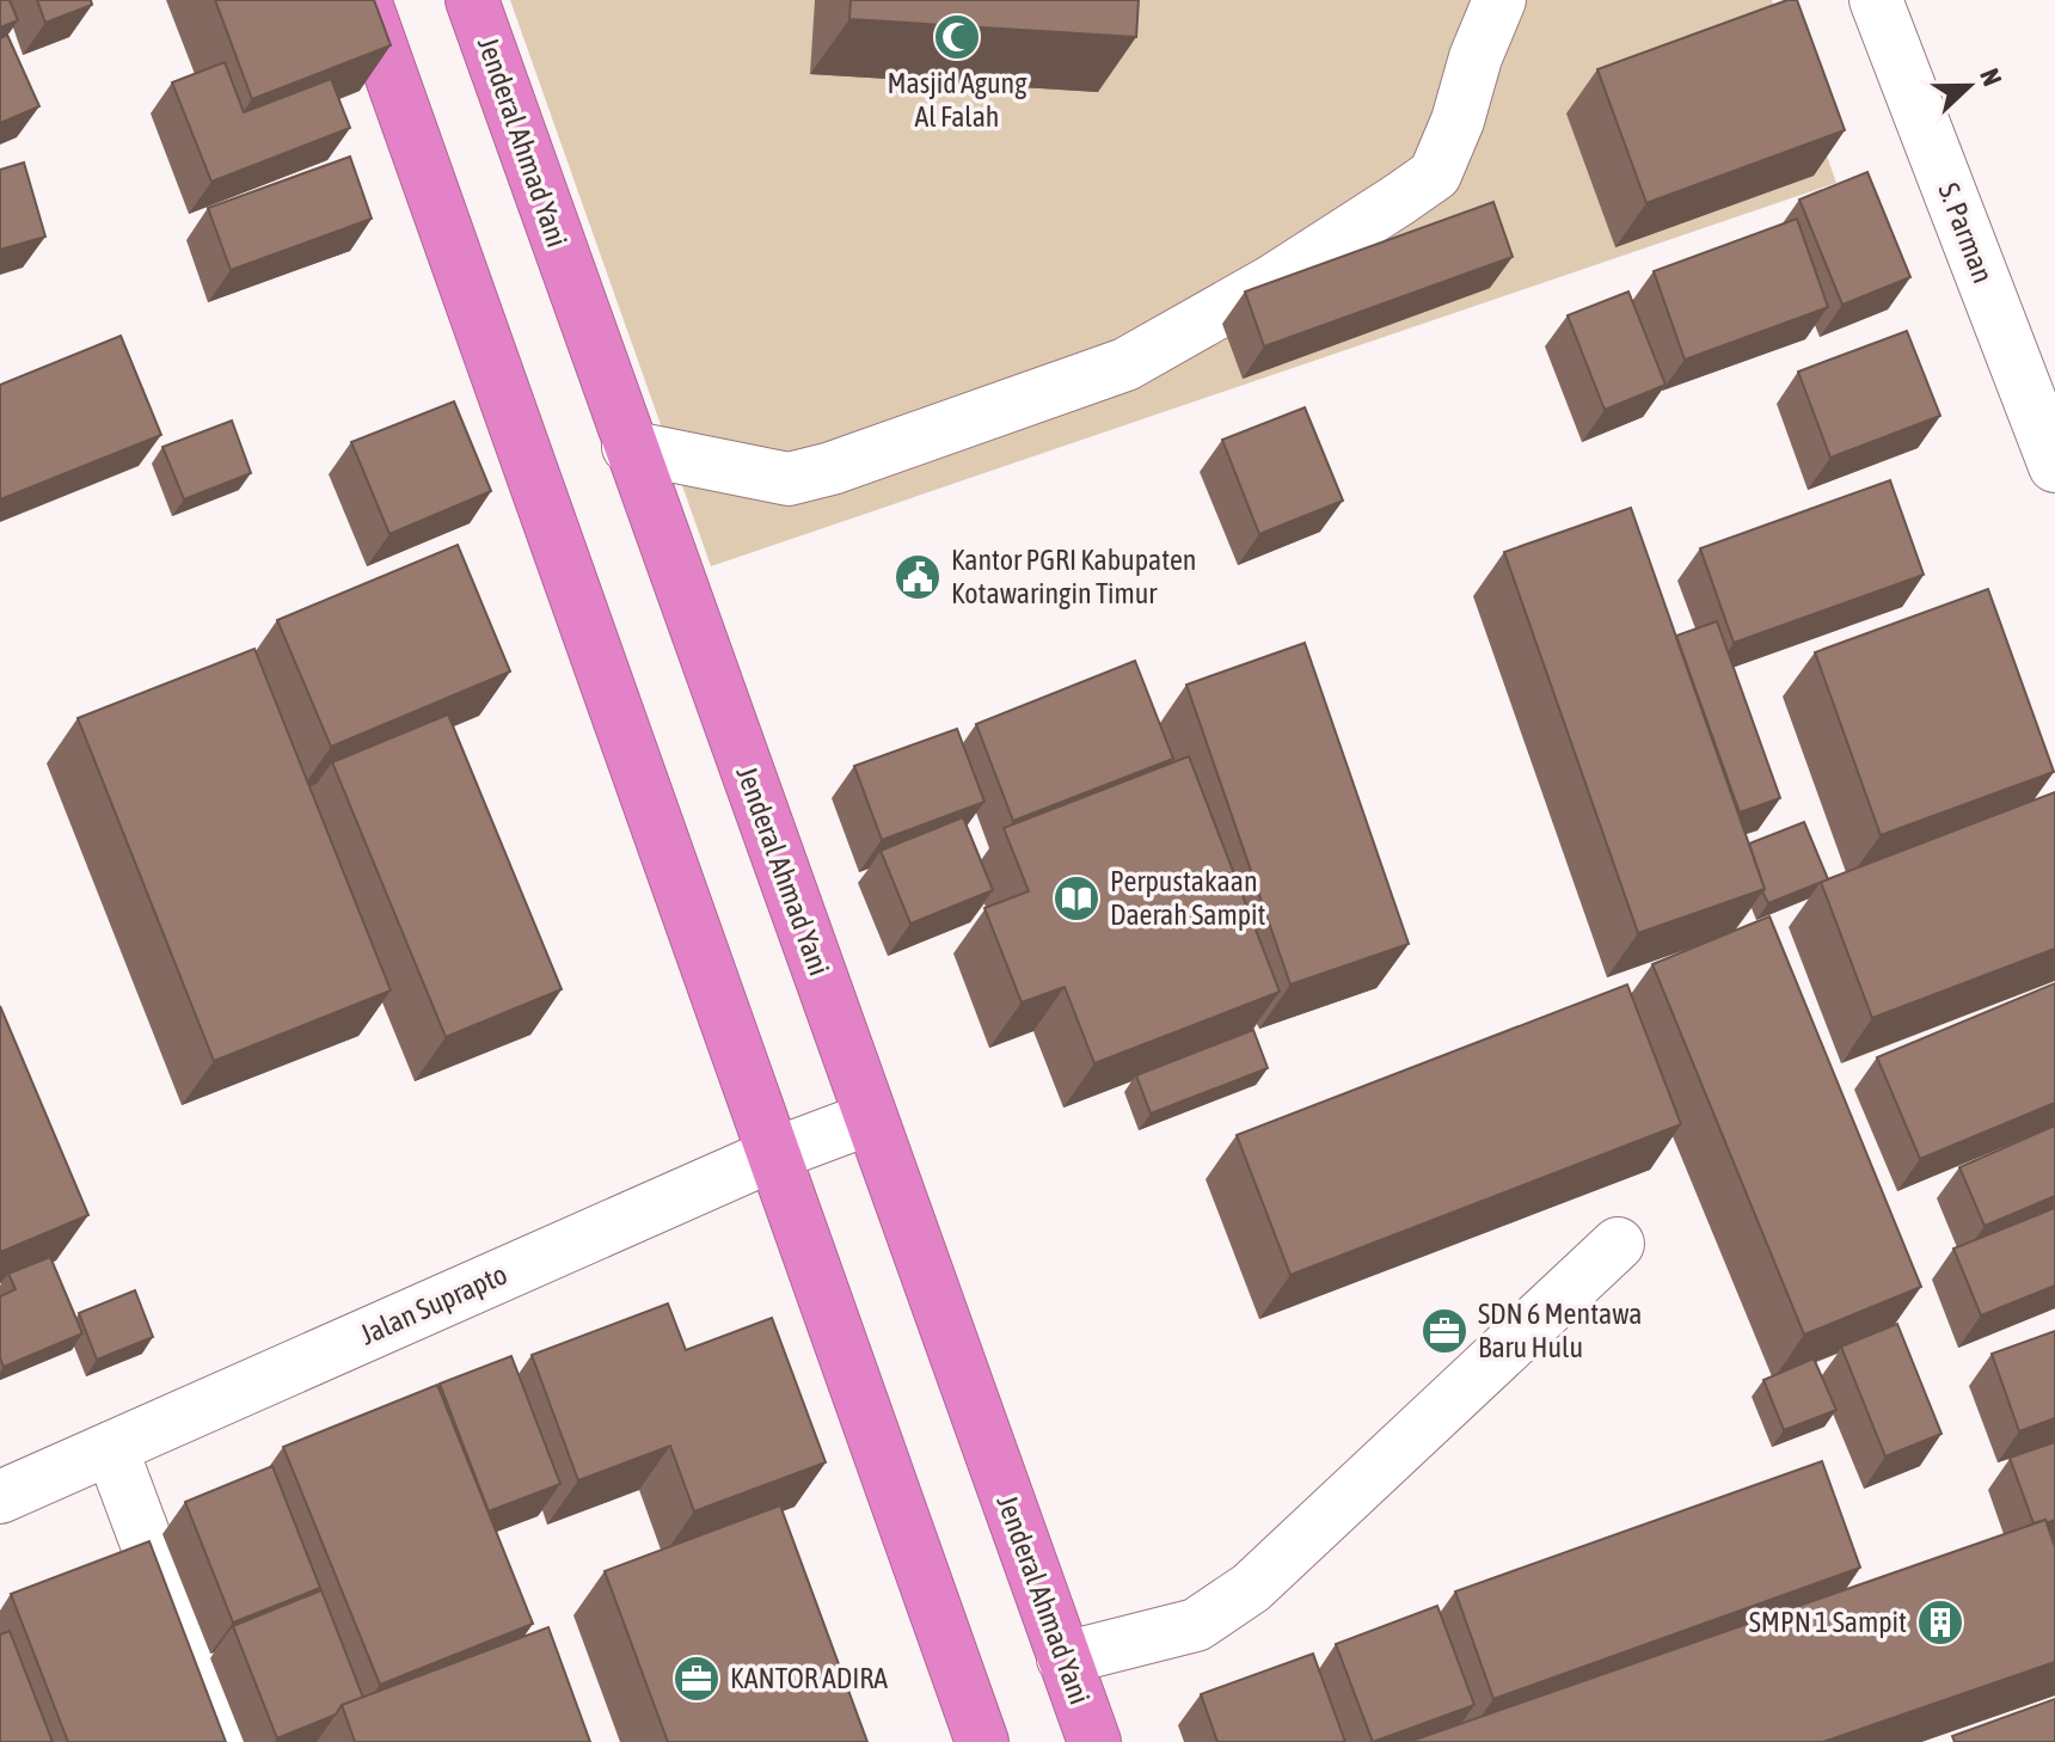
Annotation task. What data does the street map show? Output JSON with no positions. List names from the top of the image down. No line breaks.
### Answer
{"streets":{"highway":["Jenderal Ahmad Yani"],"street":["S. Parman","Jalan Suprapto"]},"crossings":[["Jenderal Ahmad Yani","Jalan Suprapto"]],"places":{"mosque":["Masjid Agung Al Falah"],"public building":["Kantor PGRI Kabupaten Kotawaringin Timur"],"library":["Perpustakaan Daerah Sampit"],"office":["SDN 6 Mentawa Baru Hulu","KANTOR ADIRA"],"building":["SMPN 1 Sampit"]},"north":"right"}
